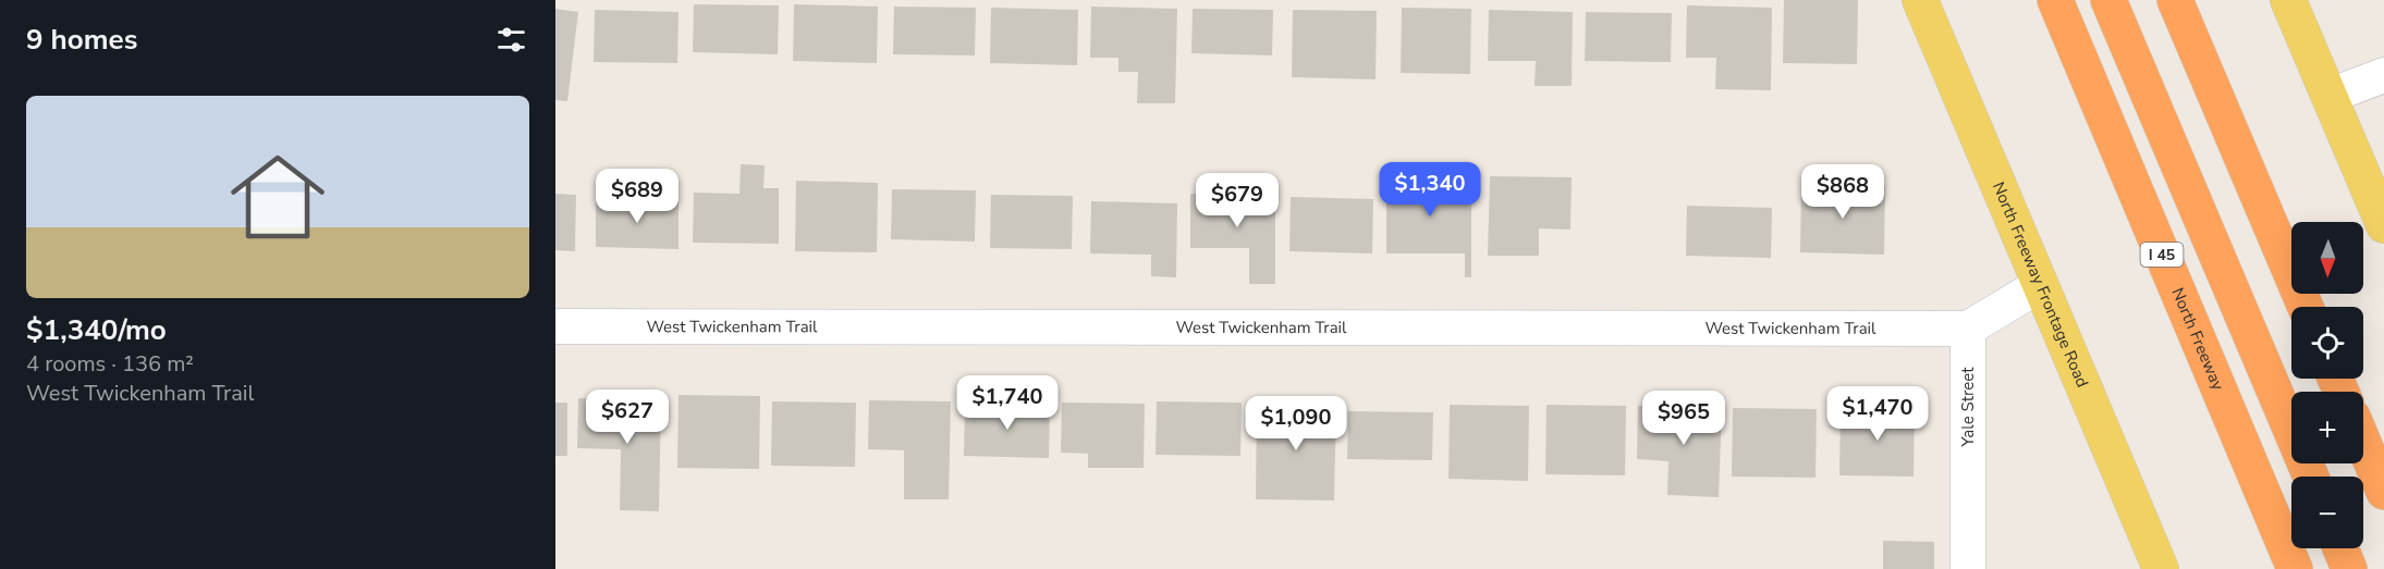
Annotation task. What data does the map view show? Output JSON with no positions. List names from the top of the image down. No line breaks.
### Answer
{"streets":{"highway":["I 45","North Freeway"],"main road":["North Freeway Frontage Road"],"street":["West Twickenham Trail","Yale Street"]},"crossings":[["West Twickenham Trail","Yale Street"]],"north":"bottom","page":{"heading":"9 homes","list":[{"name":"$1,340/mo","note":"4 rooms · 136 m² · West Twickenham Trail"}],"price":["$1,340","$868","$689","$679","$1,740","$1,470","$627","$965","$1,090"],"map_buttons":["+","−"]}}
